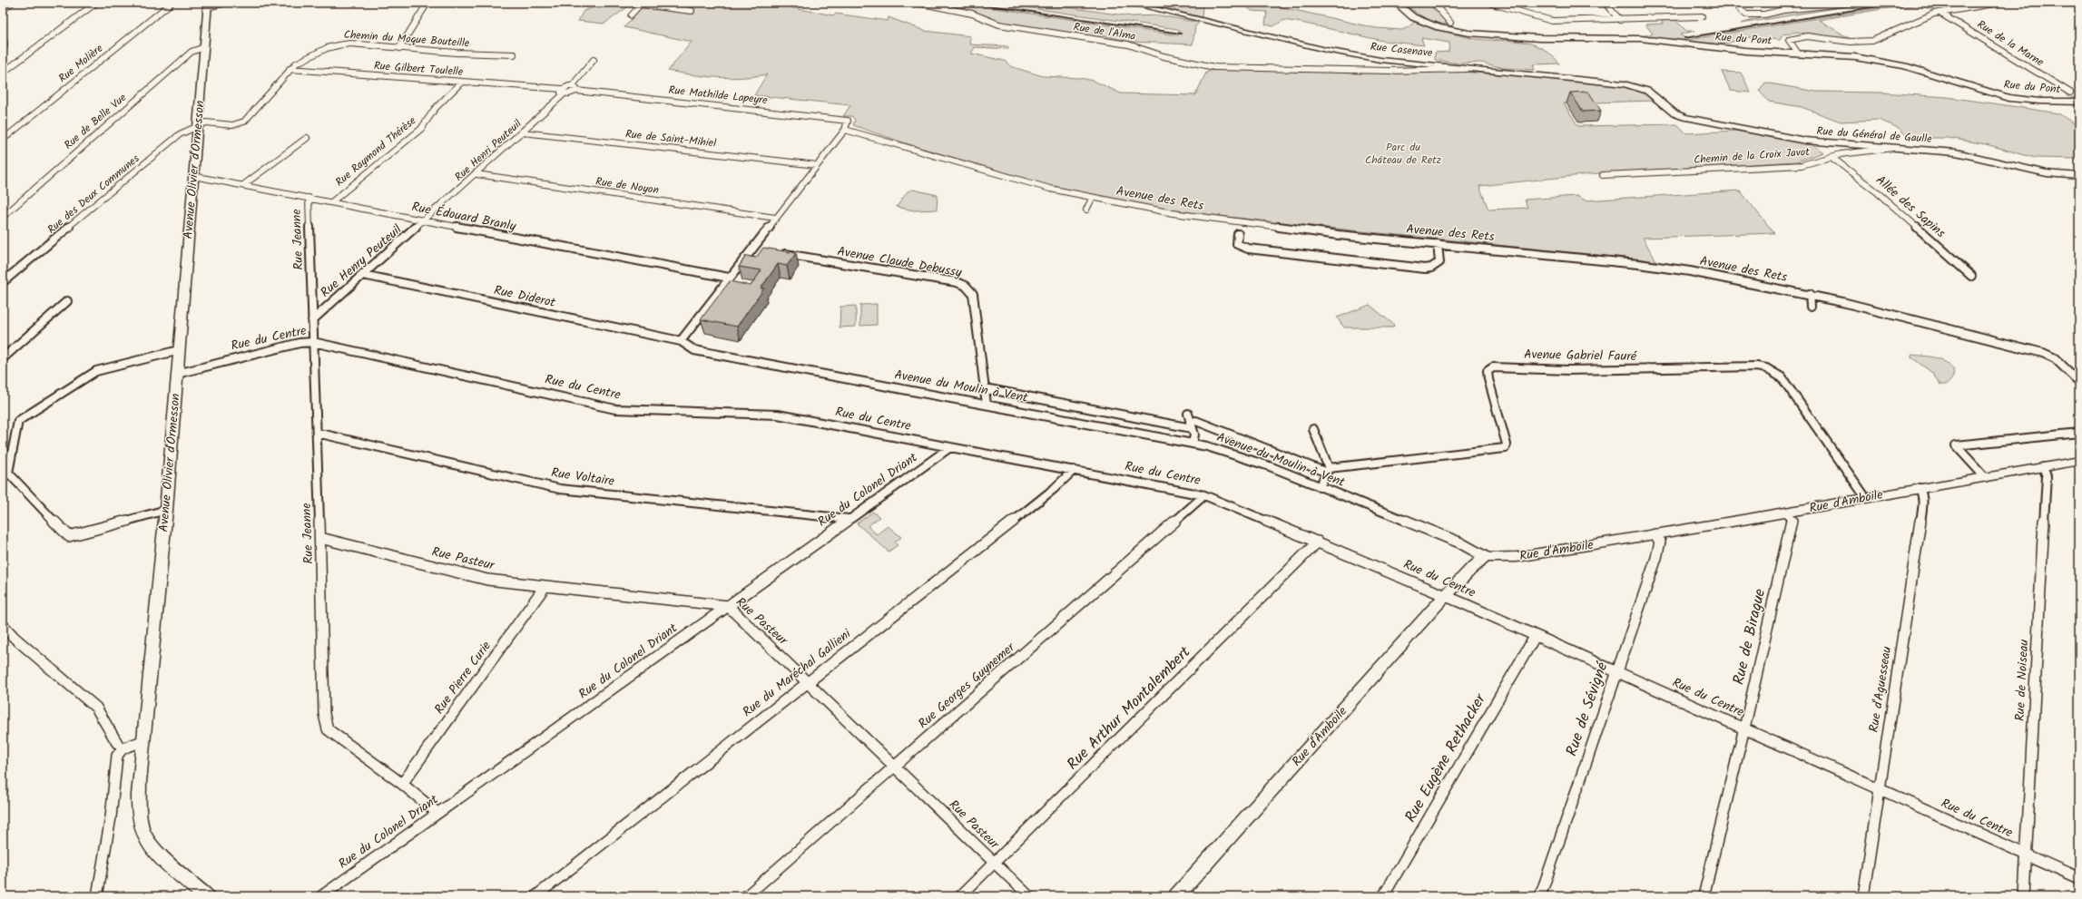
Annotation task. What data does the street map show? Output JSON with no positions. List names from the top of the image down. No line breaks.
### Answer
{"streets":{"main road":["Rue du Pont","Avenue Olivier d'Ormesson"],"street":["Rue de l'Alma","Chemin du Moque Bouteille","Rue de la Marne","Rue Casenave","Rue Molière","Rue Gilbert Toulelle","Rue Mathilde Lapeyre","Rue de Belle Vue","Rue du Général de Gaulle","Rue de Saint-Mihiel","Rue Henri Peuteuil","Rue Raymond Thérèse","Chemin de la Croix Javot","Rue de Noyon","Rue des Deux Communes","Avenue des Rets","Allée des Sapins","Rue Édouard Branly","Rue Jeanne","Rue Henry Peuteuil","Avenue Claude Debussy","Rue Diderot","Rue du Centre","Avenue Gabriel Fauré","Avenue du Moulin à Vent","Rue Voltaire","Rue du Colonel Driant","Rue d'Amboile","Rue Pasteur","Rue de Birague","Rue du Maréchal Gallieni","Rue Pierre Curie","Rue de Noiseau","Rue Georges Guynemer","Rue d'Aguesseau","Rue Arthur Montalembert","Rue de Sévigné","Rue Eugène Rethacker"]},"crossings":[["Rue de l'Alma","Rue Casenave"],["Chemin du Moque Bouteille","Rue Gilbert Toulelle"],["Chemin du Moque Bouteille","Avenue Olivier d'Ormesson"],["Chemin du Moque Bouteille","Rue des Deux Communes"],["Rue Casenave","Rue du Général de Gaulle"],["Rue Gilbert Toulelle","Rue Henri Peuteuil"],["Rue Gilbert Toulelle","Rue Raymond Thérèse"],["Rue Mathilde Lapeyre","Avenue des Rets"],["Rue de Belle Vue","Avenue Olivier d'Ormesson"],["Rue du Général de Gaulle","Chemin de la Croix Javot"],["Rue de Saint-Mihiel","Rue Henri Peuteuil"],["Rue Henri Peuteuil","Rue de Noyon"],["Rue Henri Peuteuil","Rue Édouard Branly"],["Rue Henri Peuteuil","Rue Henry Peuteuil"],["Rue Raymond Thérèse","Rue Édouard Branly"],["Chemin de la Croix Javot","Allée des Sapins"],["Avenue Olivier d'Ormesson","Rue des Deux Communes"],["Avenue Olivier d'Ormesson","Rue Édouard Branly"],["Avenue Olivier d'Ormesson","Rue du Centre"],["Rue Édouard Branly","Rue Jeanne"],["Rue Édouard Branly","Rue Henry Peuteuil"],["Rue Jeanne","Rue Henry Peuteuil"],["Rue Jeanne","Rue du Centre"],["Rue Jeanne","Rue Voltaire"],["Rue Jeanne","Rue du Colonel Driant"],["Rue Jeanne","Rue Pasteur"],["Rue Jeanne","Rue Pierre Curie"],["Rue Henry Peuteuil","Rue Diderot"],["Avenue Claude Debussy","Avenue du Moulin à Vent"],["Rue Diderot","Avenue du Moulin à Vent"],["Rue du Centre","Rue du Colonel Driant"],["Rue du Centre","Rue d'Amboile"],["Rue du Centre","Rue de Birague"],["Rue du Centre","Rue du Maréchal Gallieni"],["Rue du Centre","Rue de Noiseau"],["Rue du Centre","Rue Georges Guynemer"],["Rue du Centre","Rue d'Aguesseau"],["Rue du Centre","Rue Arthur Montalembert"],["Rue du Centre","Rue de Sévigné"],["Rue du Centre","Rue Eugène Rethacker"],["Avenue Gabriel Fauré","Rue d'Amboile"],["Avenue du Moulin à Vent","Rue d'Amboile"],["Rue Voltaire","Rue du Colonel Driant"],["Rue du Colonel Driant","Rue Pasteur"],["Rue d'Amboile","Rue de Birague"],["Rue d'Amboile","Rue de Noiseau"],["Rue d'Amboile","Rue d'Aguesseau"],["Rue d'Amboile","Rue de Sévigné"],["Rue Pasteur","Rue du Maréchal Gallieni"],["Rue Pasteur","Rue Pierre Curie"],["Rue Pasteur","Rue Georges Guynemer"],["Rue Pasteur","Rue Arthur Montalembert"]],"parks":["Parc du Château de Retz"]}
